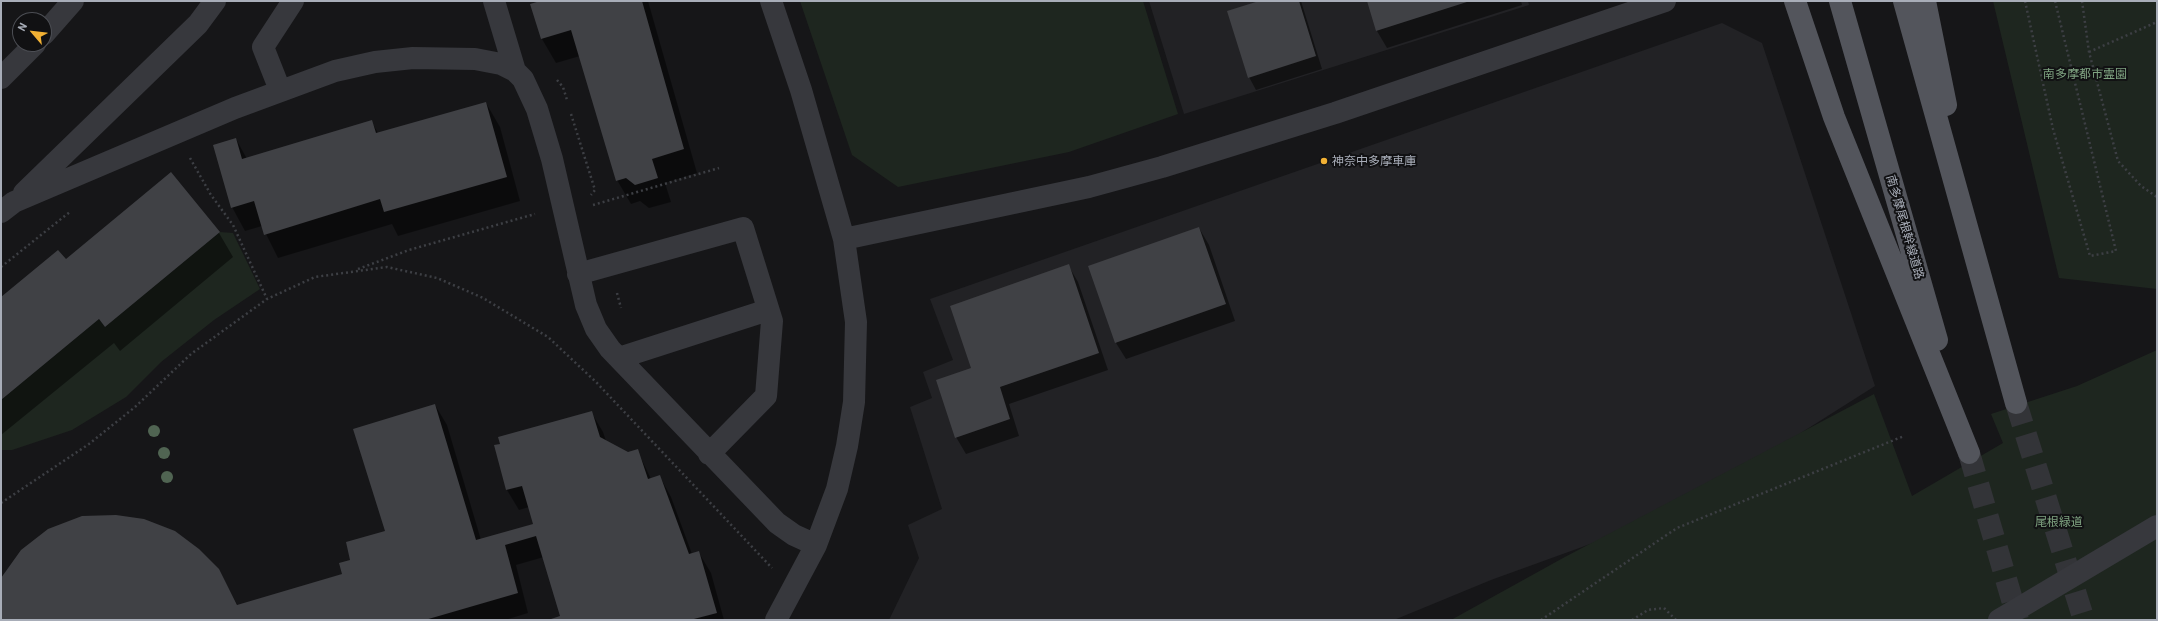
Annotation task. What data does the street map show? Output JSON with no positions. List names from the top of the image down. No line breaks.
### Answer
{"streets":{"main road":["南多摩尾根幹線道路"]},"parks":["南多摩都市霊園","尾根緑道"],"places":["神奈中多摩車庫"],"north":"top left"}
